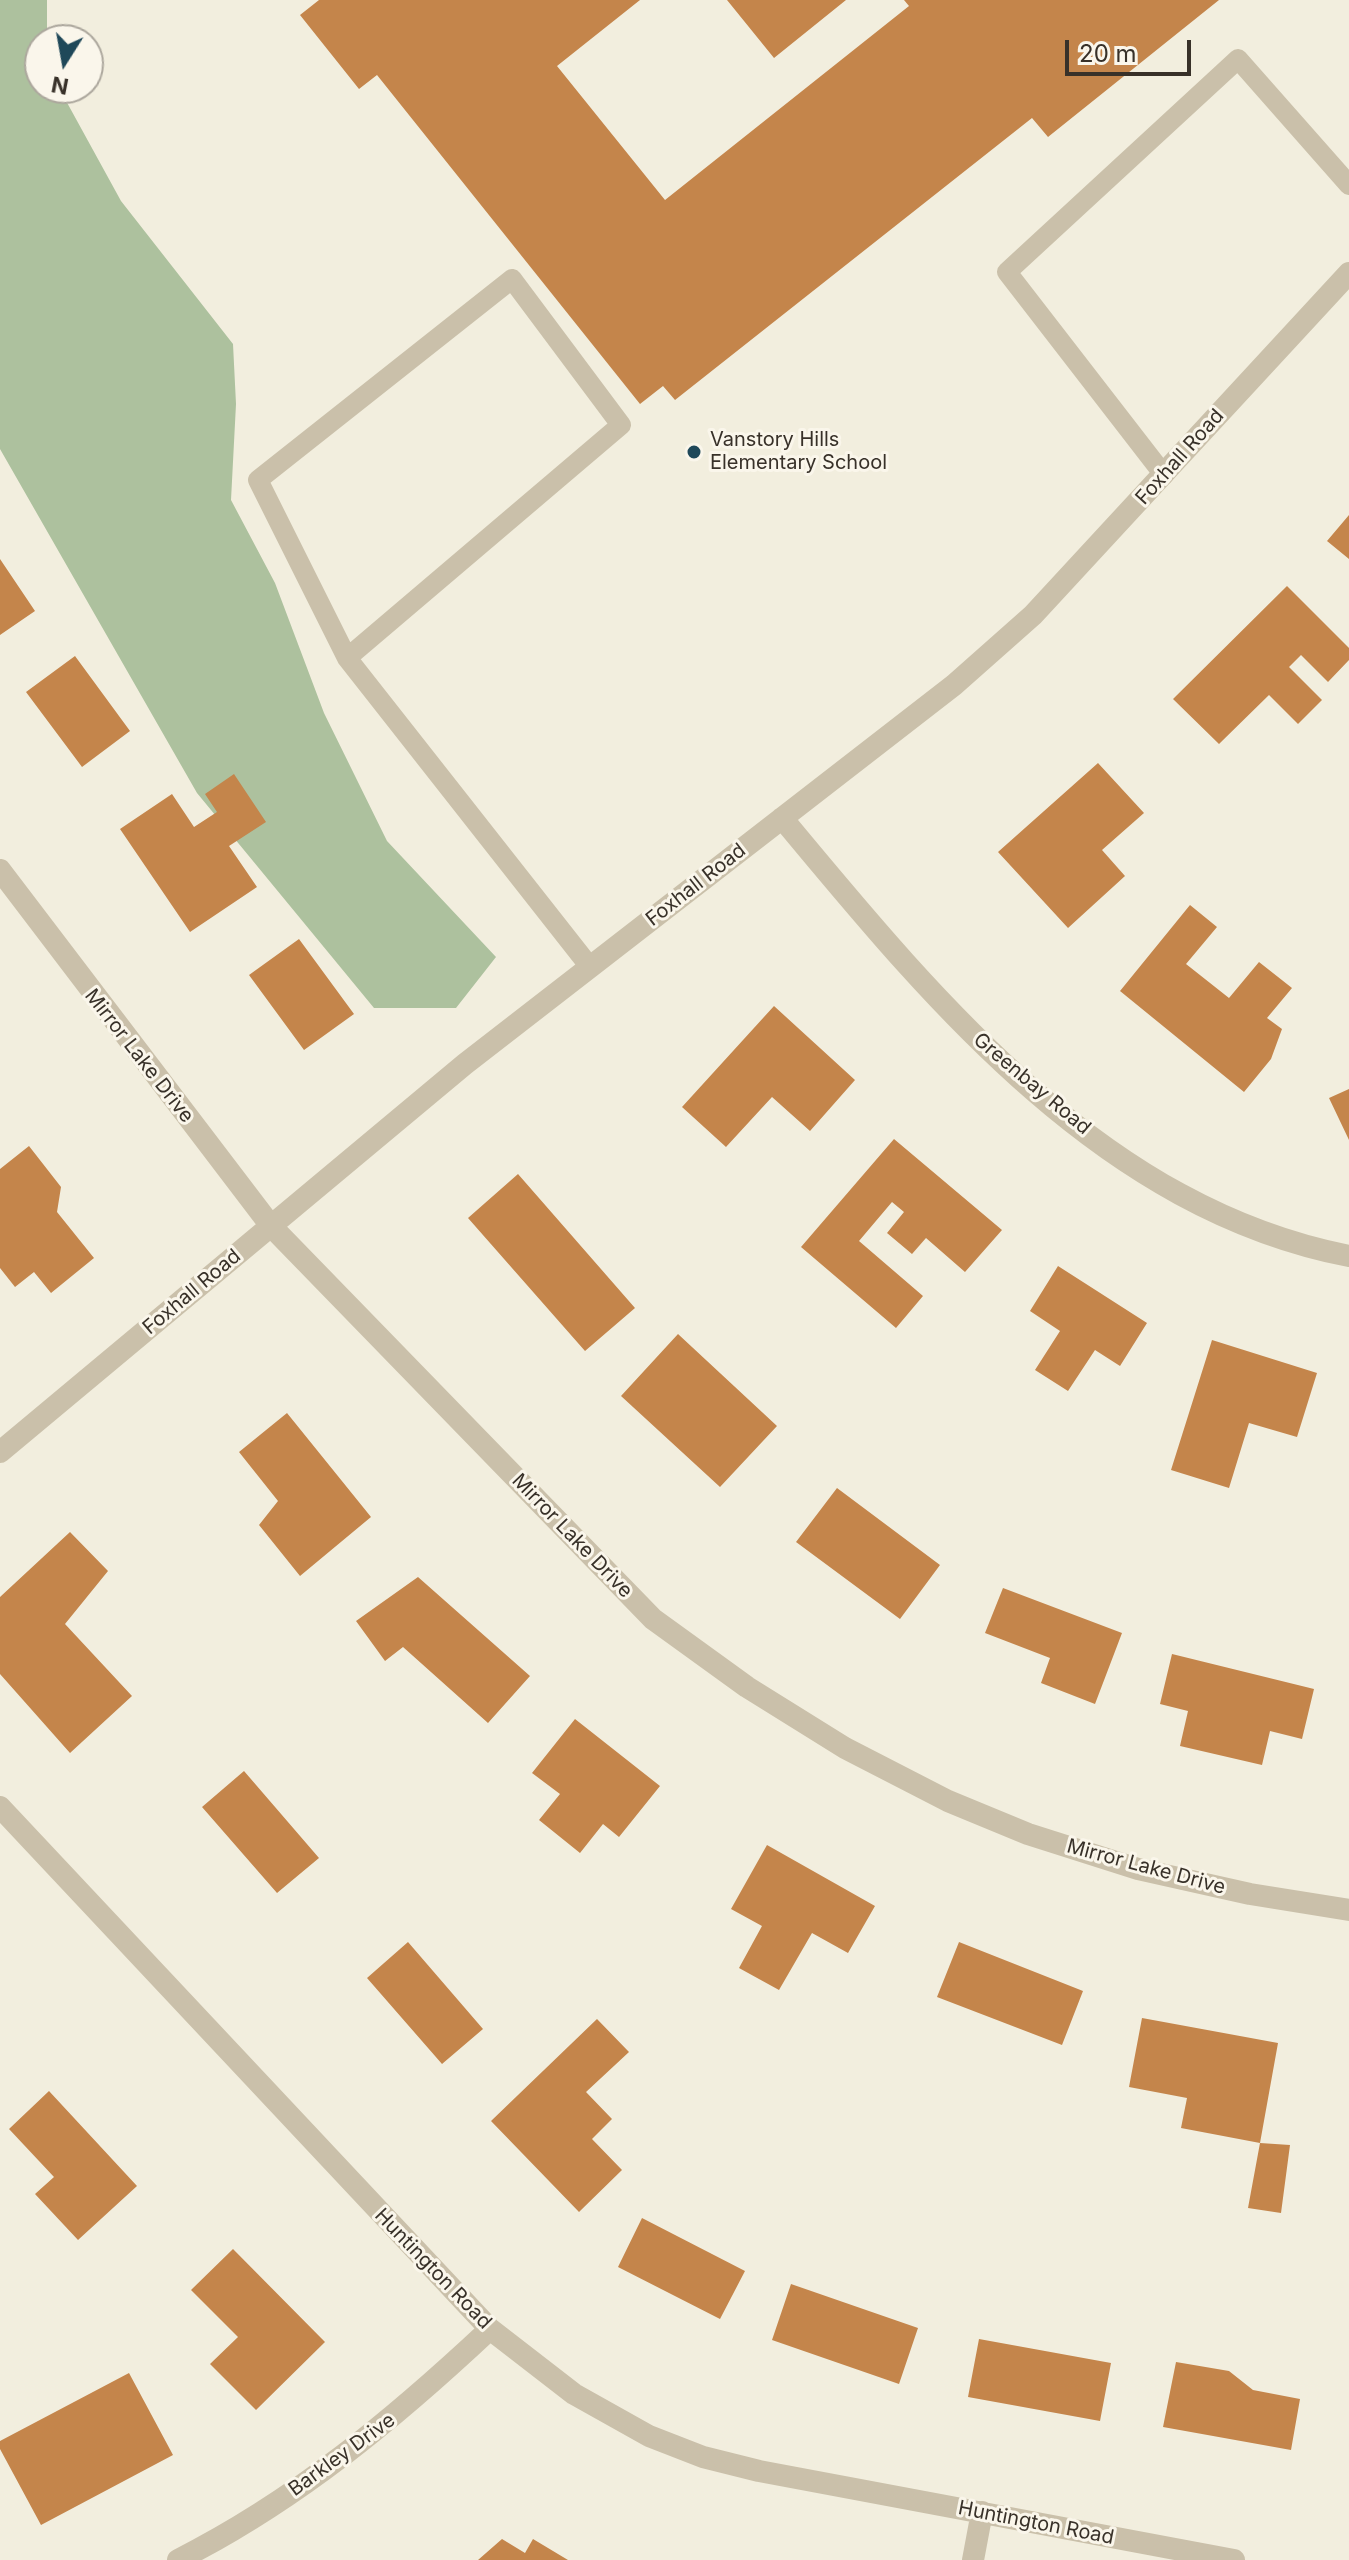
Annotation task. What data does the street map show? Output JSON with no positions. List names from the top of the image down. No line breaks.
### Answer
{"streets":{"street":["Foxhall Road","Mirror Lake Drive","Greenbay Road","Huntington Road","Barkley Drive"]},"crossings":[["Foxhall Road","Mirror Lake Drive"],["Foxhall Road","Greenbay Road"],["Huntington Road","Barkley Drive"]],"places":["Vanstory Hills Elementary School"],"scale_bar":"20 m","north":"bottom"}
